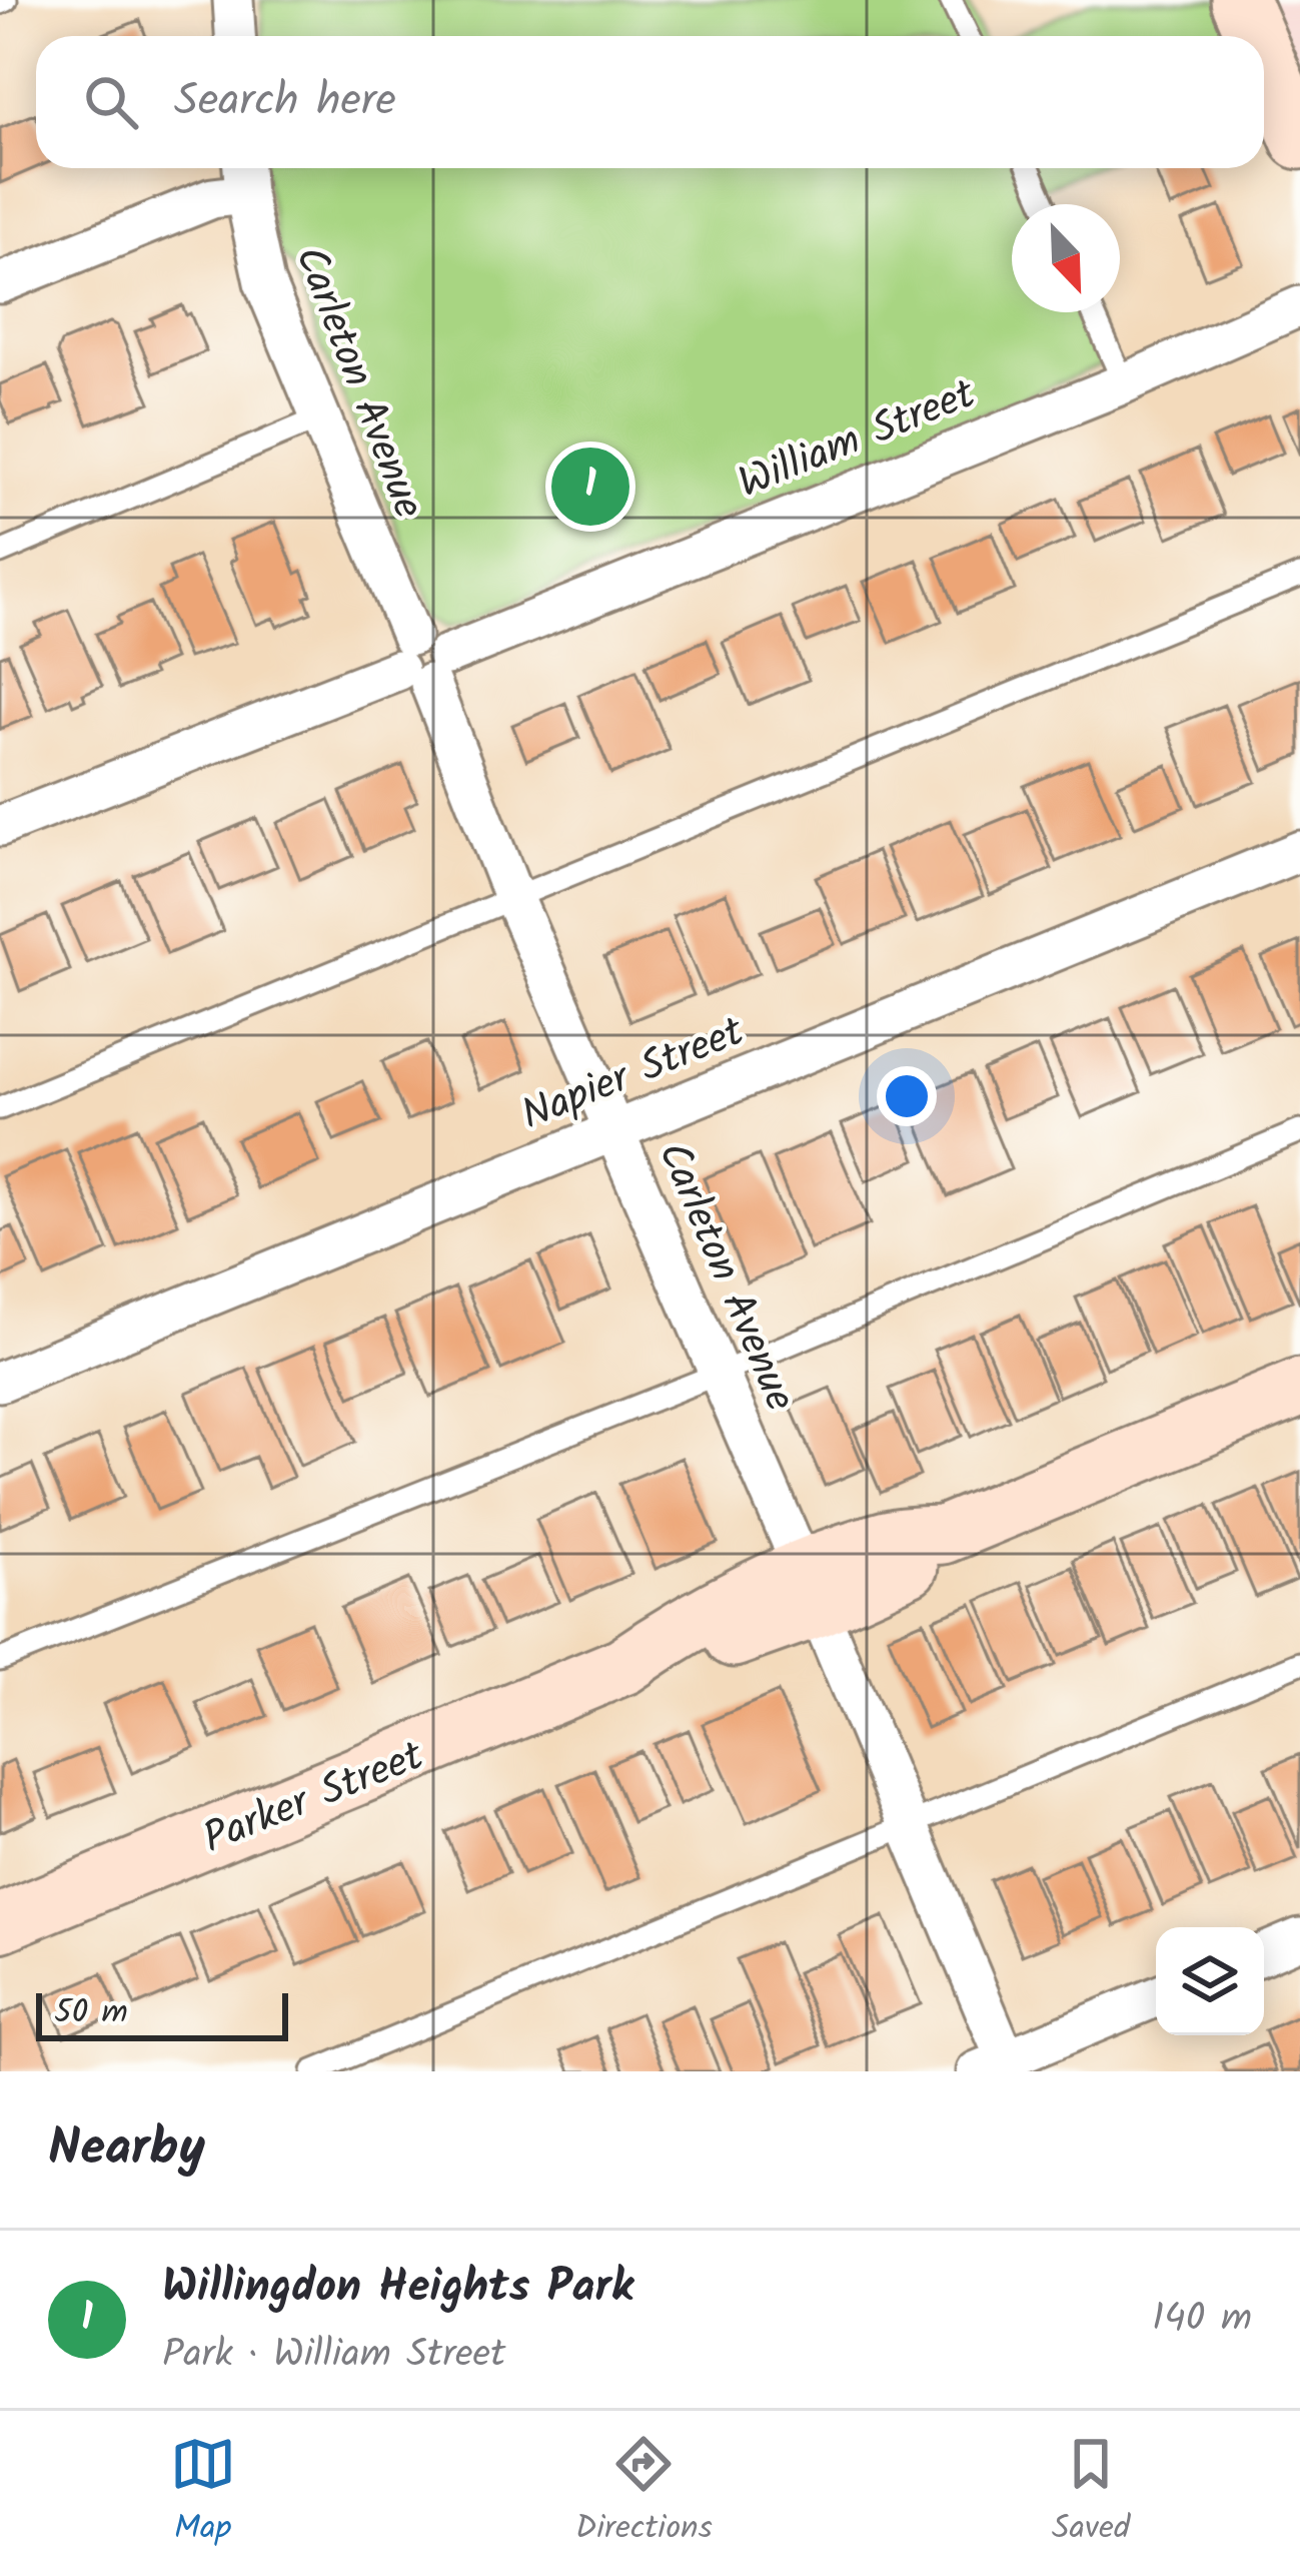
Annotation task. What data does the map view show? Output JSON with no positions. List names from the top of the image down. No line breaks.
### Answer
{"streets":{"street":["Carleton Avenue","William Street","Napier Street","Parker Street"]},"crossings":[["Carleton Avenue","William Street"],["Carleton Avenue","Napier Street"],["Carleton Avenue","Parker Street"]],"scale_bar":"50 m","north":"bottom right","page":{"search":"Search here","pins":"1","scale":"50 m","heading":"Nearby","list":[{"mark":"1","name":"Willingdon Heights Park","note":"Park · William Street","value":"140 m"}],"nav":["Map","Directions","Saved"]}}
